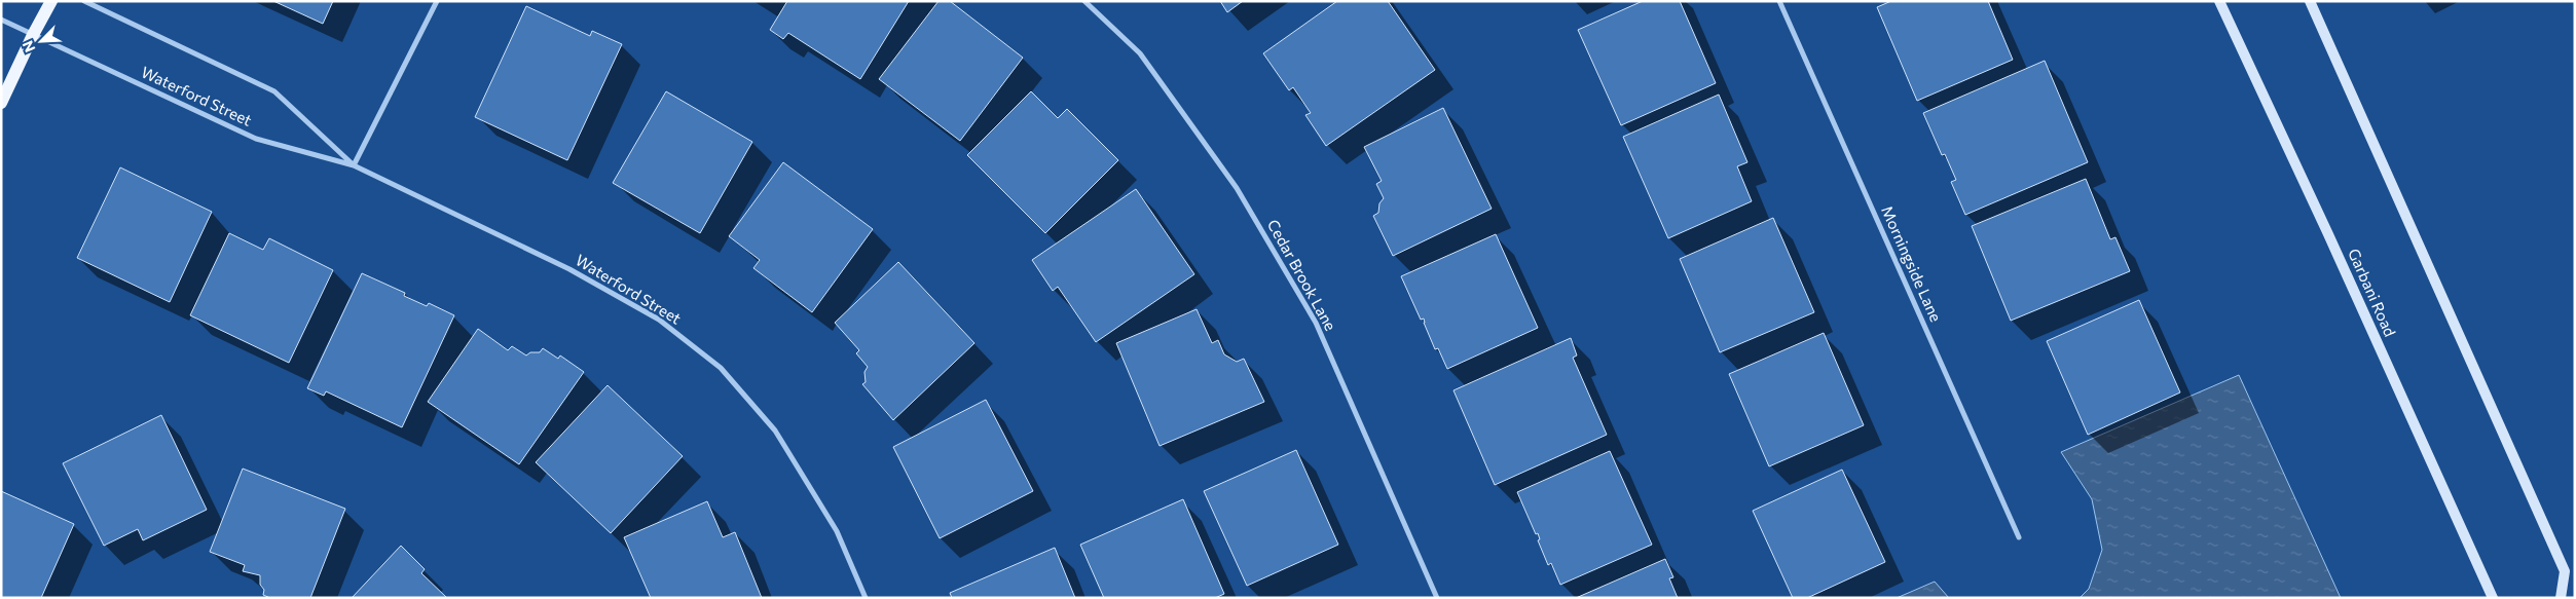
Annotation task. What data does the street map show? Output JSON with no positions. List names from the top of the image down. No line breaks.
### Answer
{"streets":{"main road":["Garbani Road"],"street":["Waterford Street","Morningside Lane","Cedar Brook Lane"]},"north":"bottom left"}
